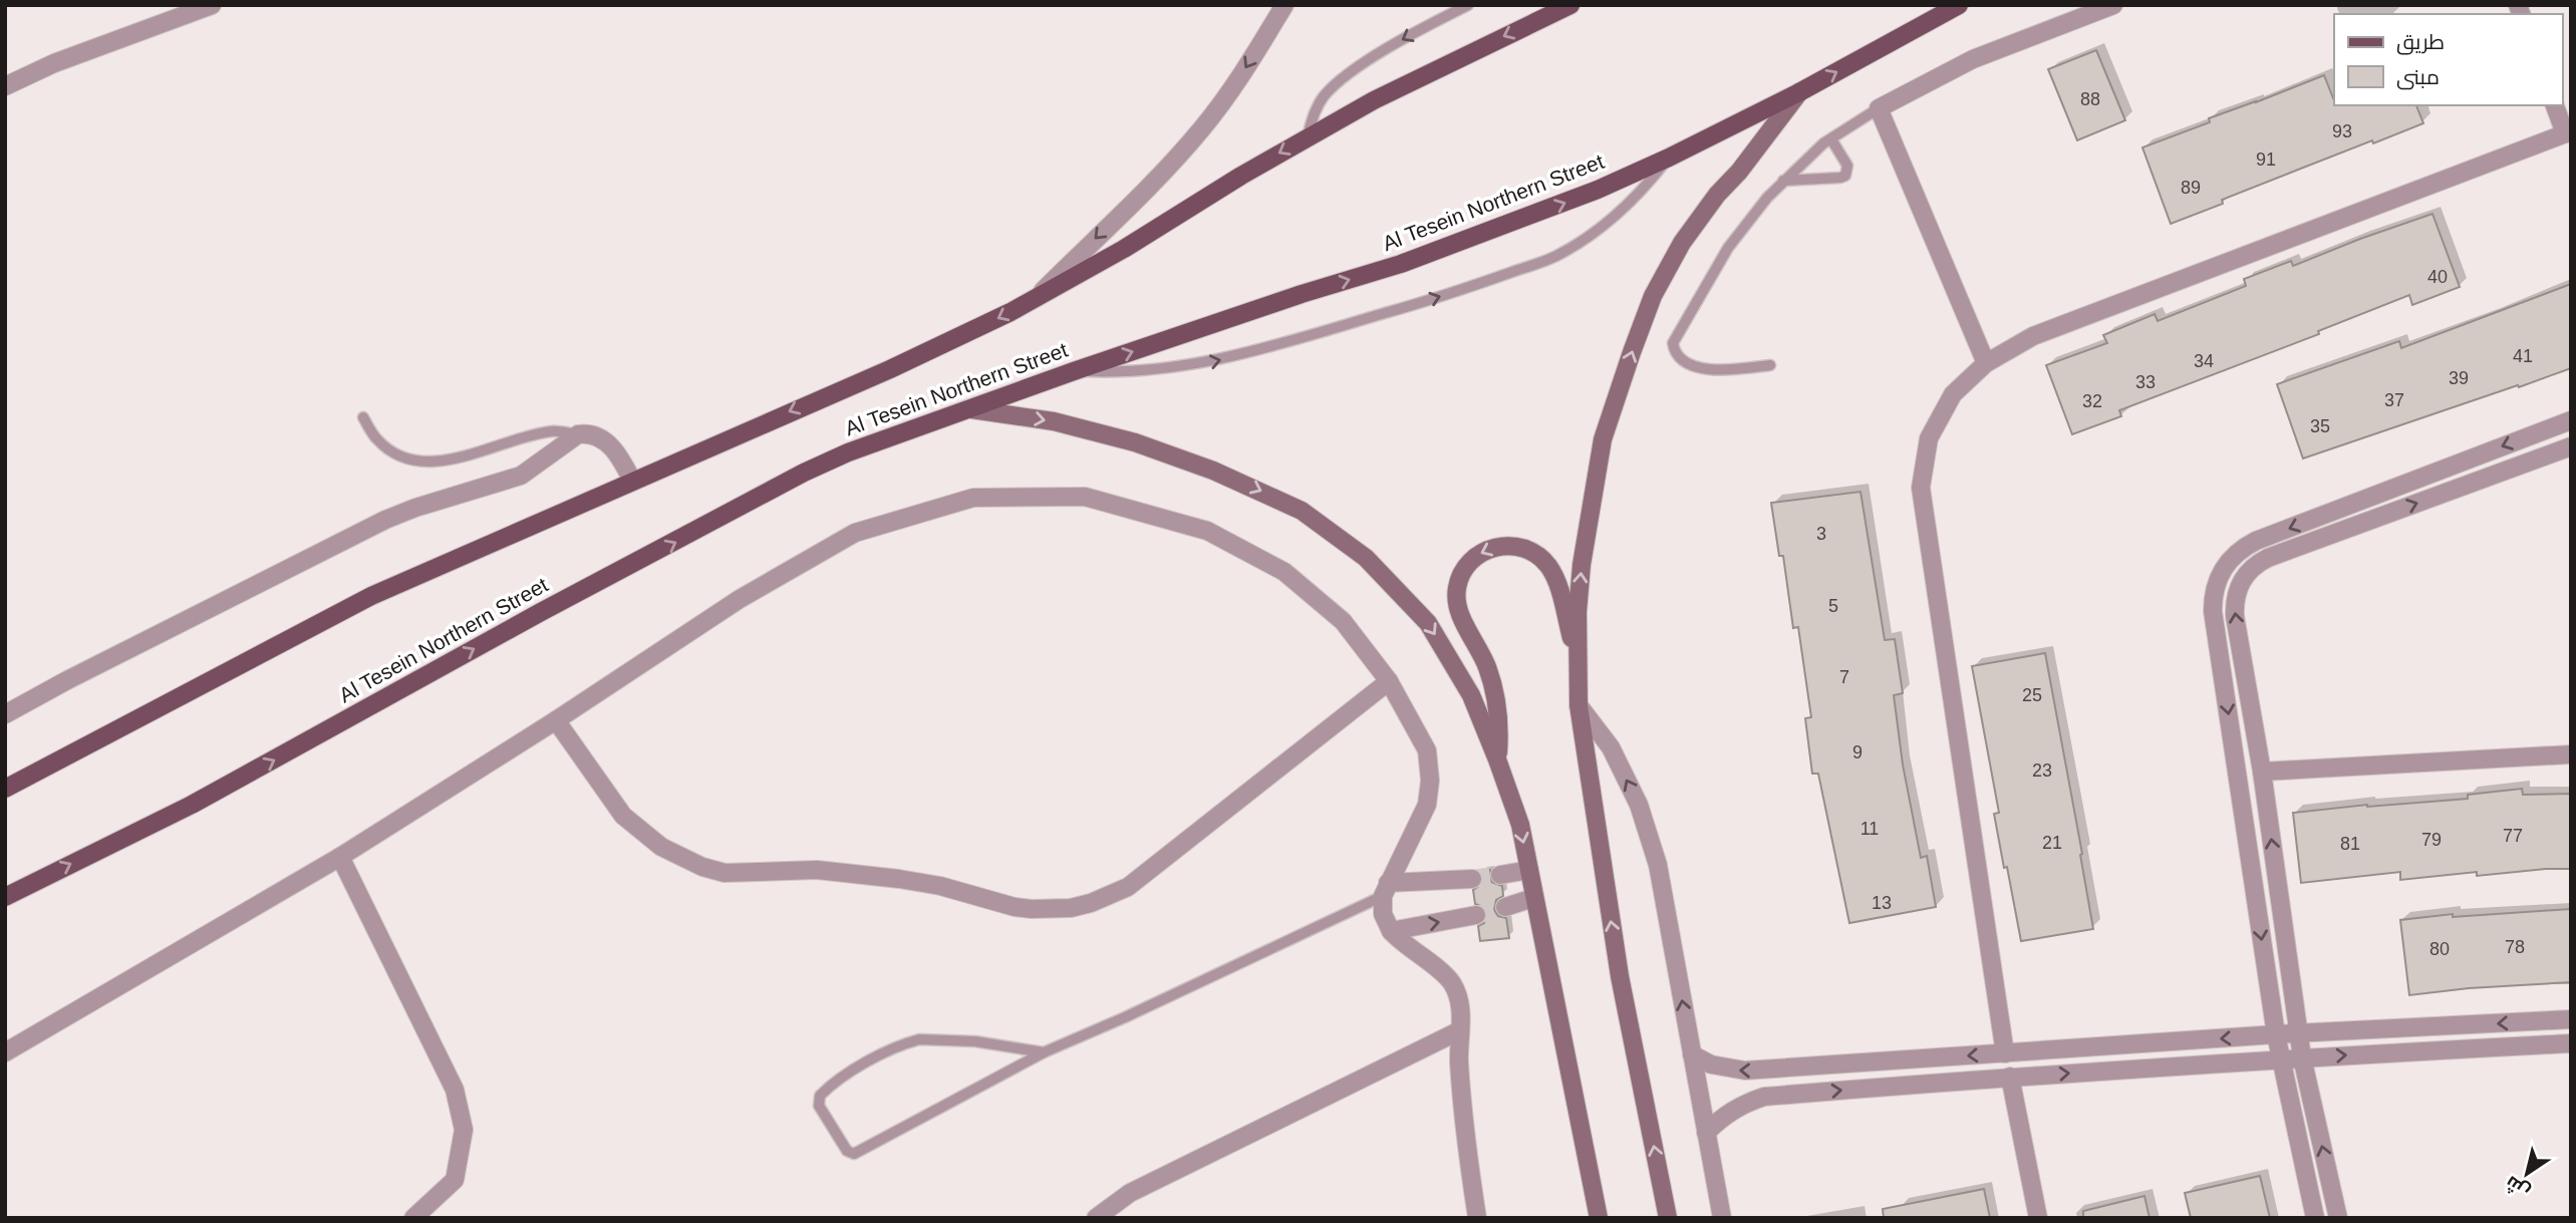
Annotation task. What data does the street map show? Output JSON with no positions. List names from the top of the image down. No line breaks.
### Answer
{"streets":{"main road":["Al Tesein Northern Street"]},"house_numbers":["88","93","91","89","40","41","34","39","33","37","32","35","3","5","7","25","9","23","11","77","79","21","81","13","78","80"],"legend":["طريق","مبنى"],"north":"bottom left"}
